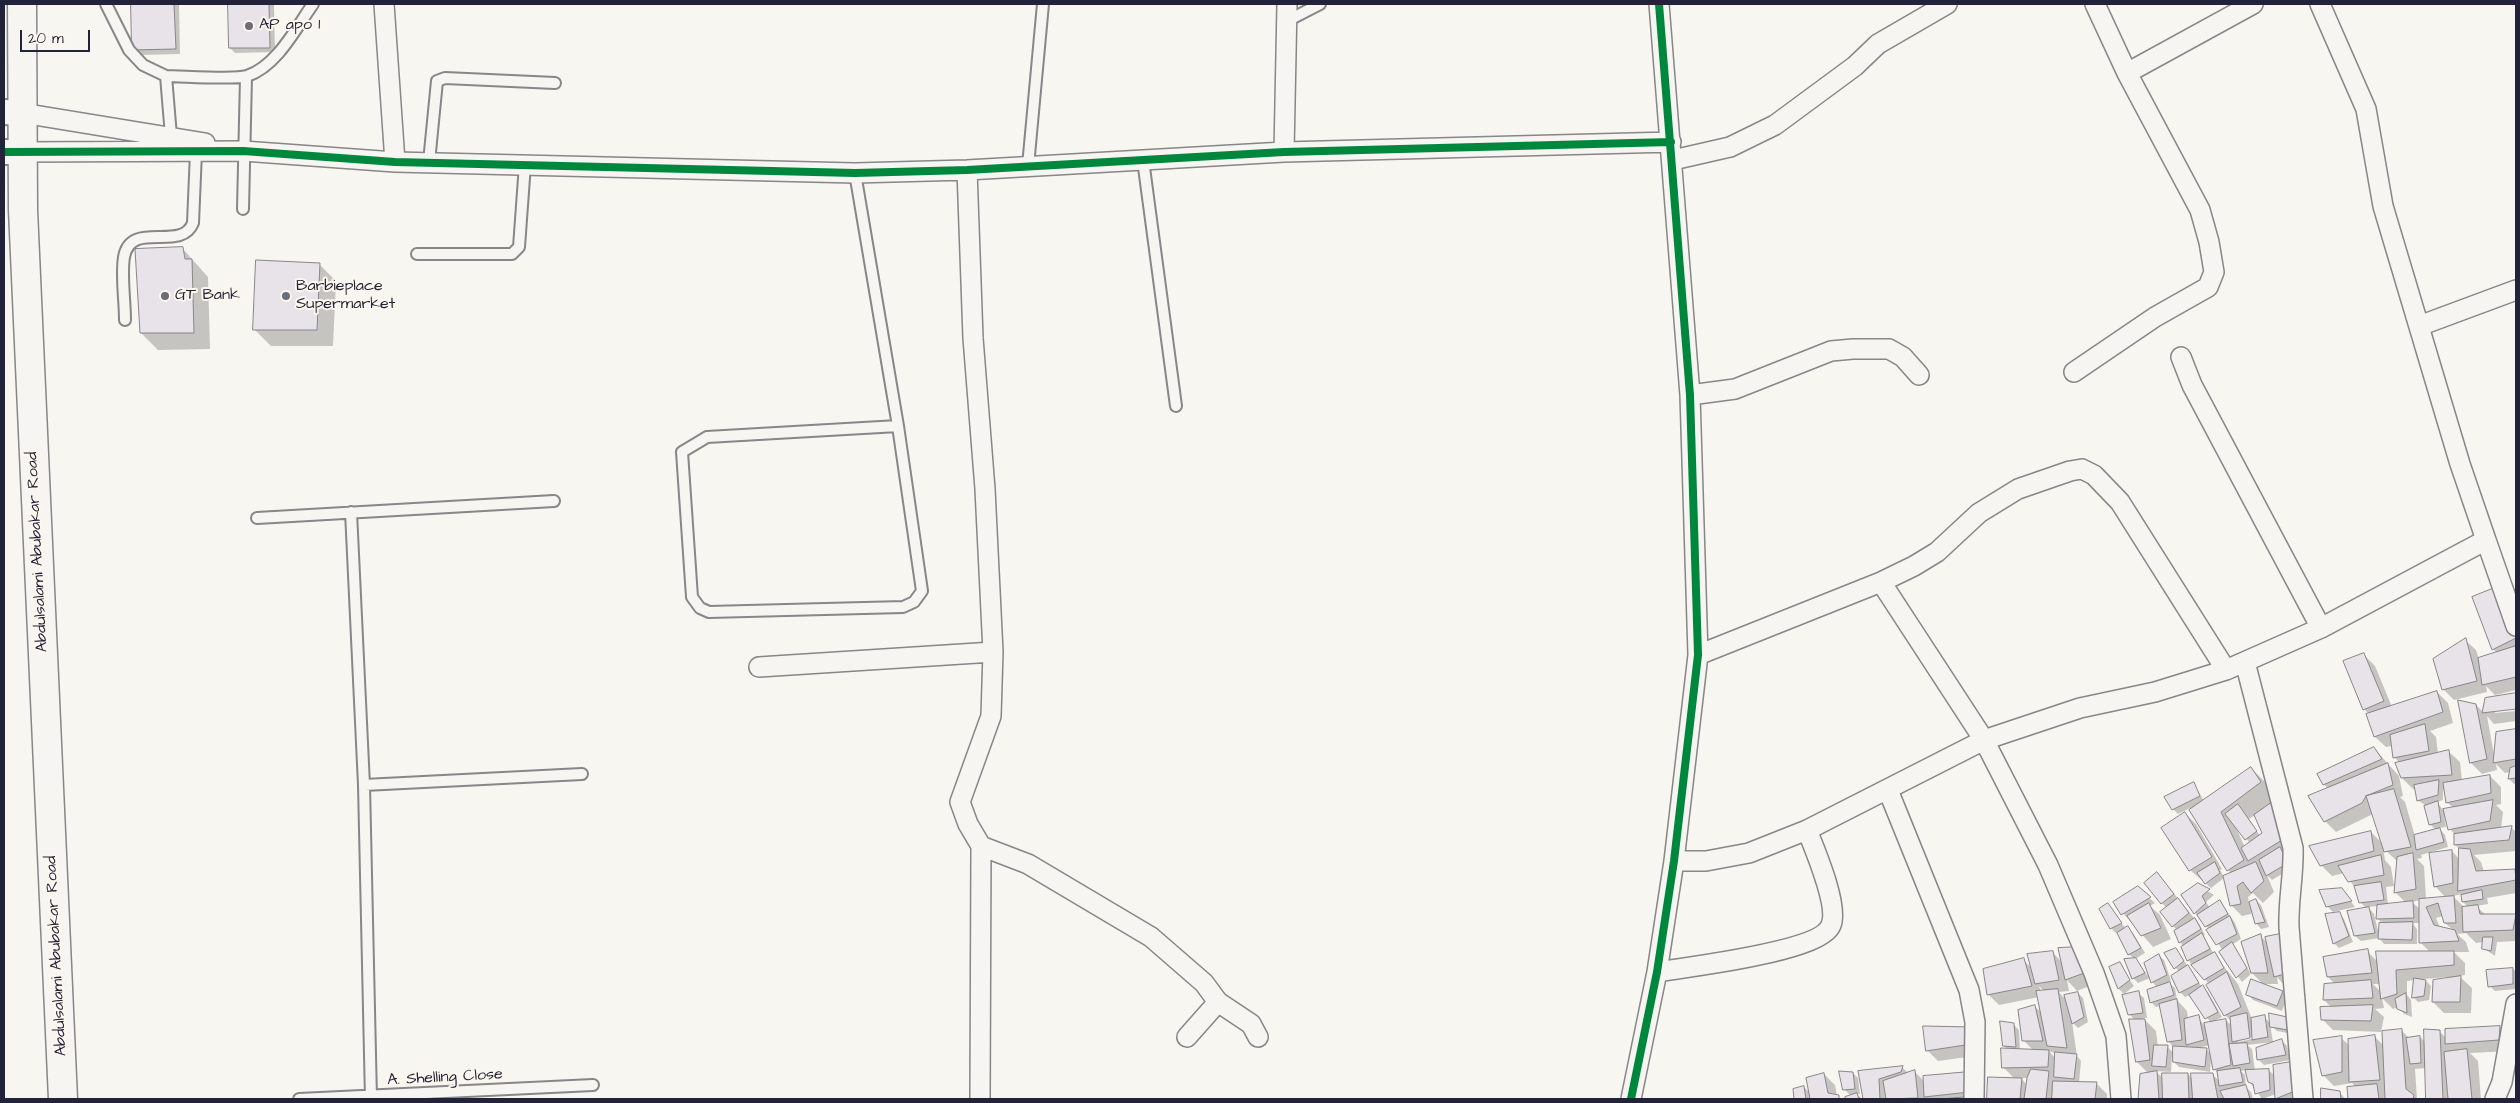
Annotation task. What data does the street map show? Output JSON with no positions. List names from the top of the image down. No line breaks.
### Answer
{"streets":{"main road":["Abdulsalami Abubakar Road"],"lane":["A. Shelling Close"]},"places":["AP apo 1","GT Bank","Barbieplace Supermarket"],"scale_bar":"20 m"}
